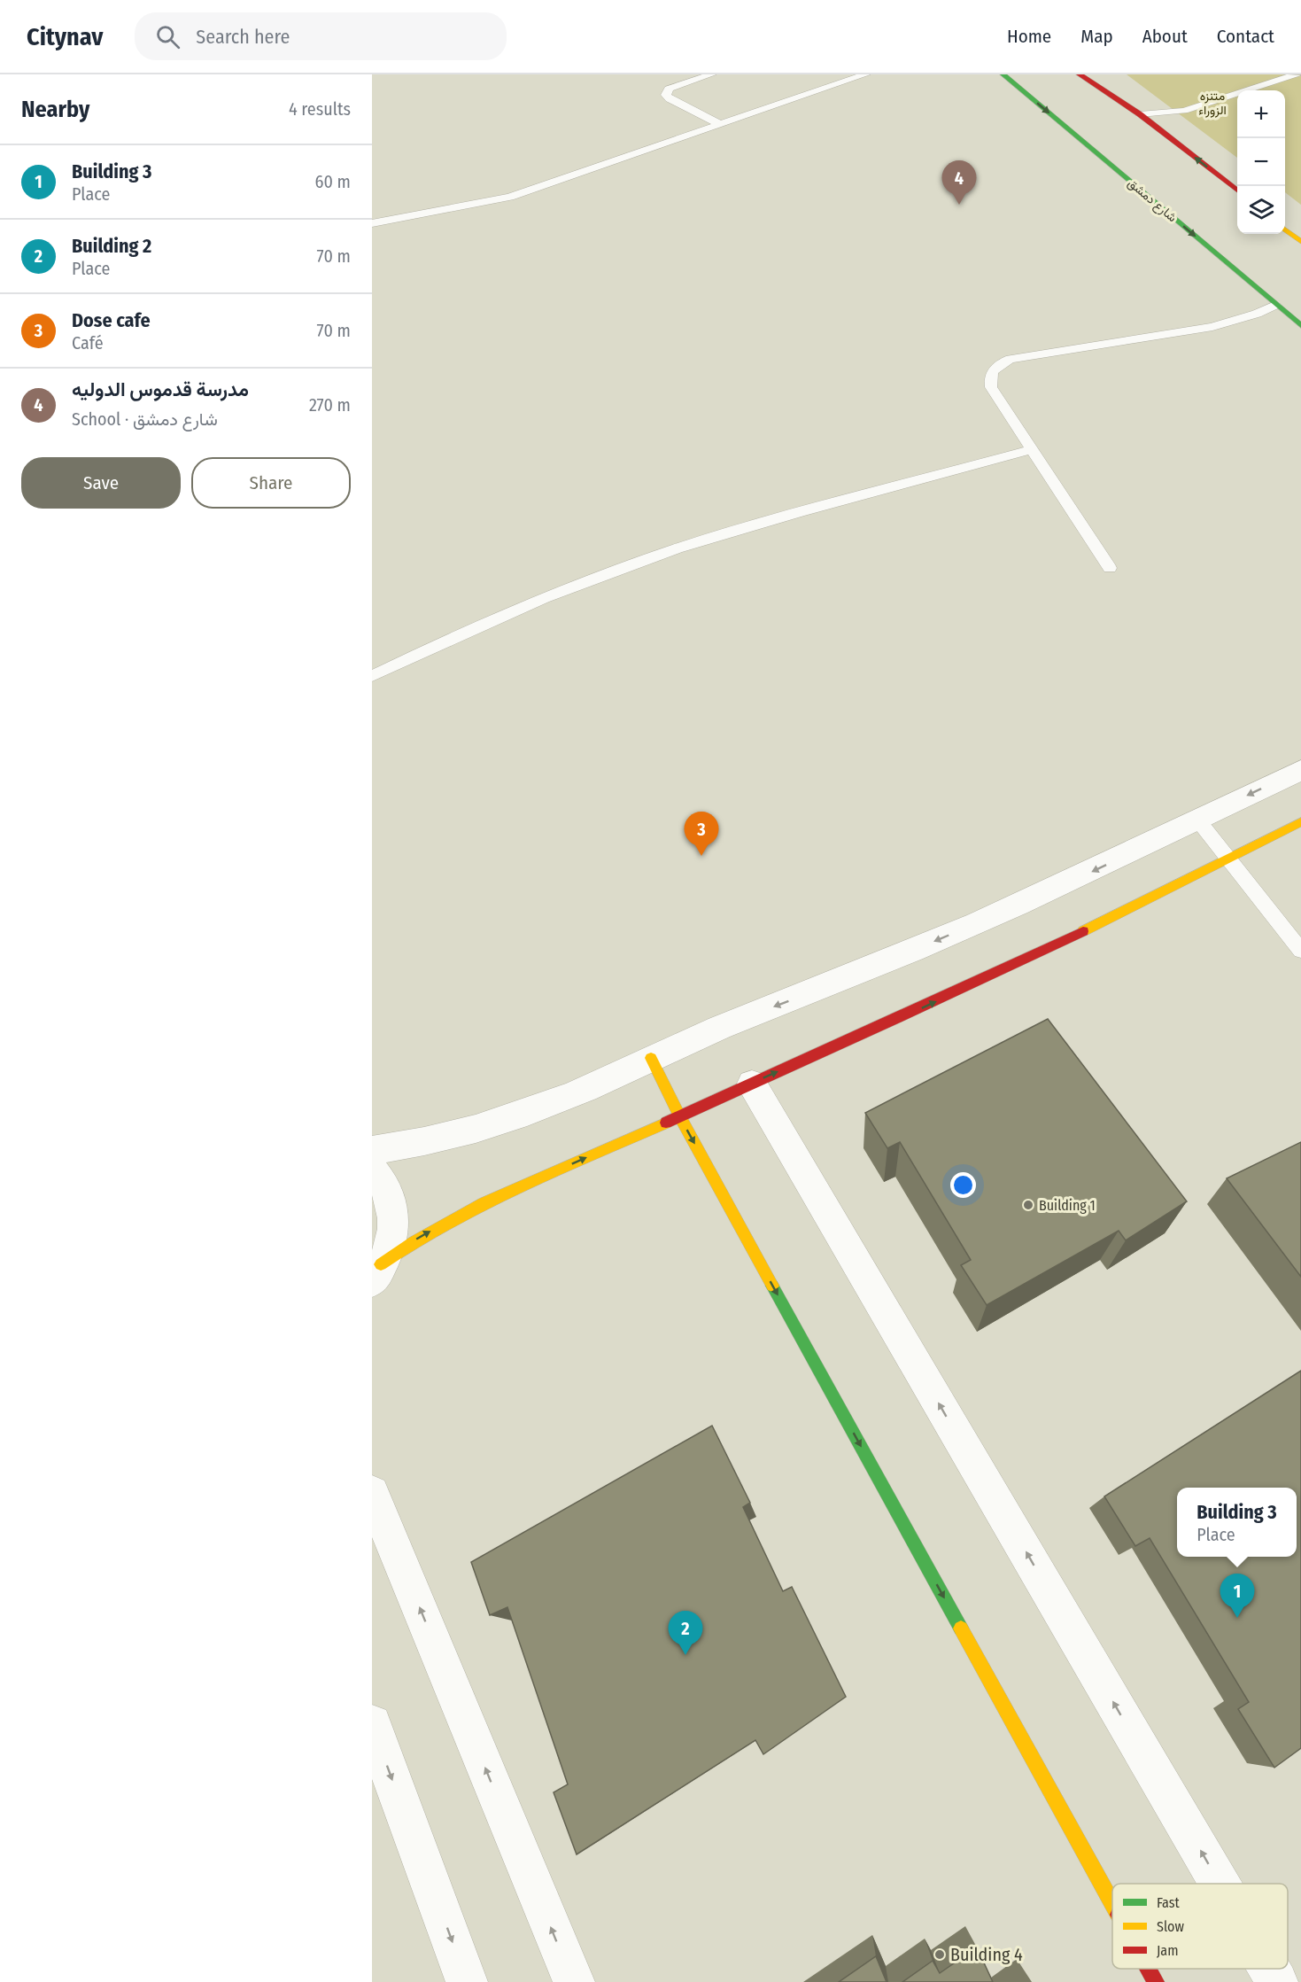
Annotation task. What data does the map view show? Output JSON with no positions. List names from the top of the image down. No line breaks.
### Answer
{"streets":{"street":["شارع دمشق"]},"parks":["متنزه الزوراء"],"places":["Building 1","Building 4"],"legend":["Fast","Slow","Jam"],"page":{"header":"Citynav","search":"Search here","nav":["Home","Map","About","Contact"],"heading":["Nearby","4 results"],"map_buttons":["+","−"],"list":[{"mark":"1","name":"Building 3","note":"Place","value":"60 m"},{"mark":"2","name":"Building 2","note":"Place","value":"70 m"},{"mark":"3","name":"Dose cafe","note":"Café","value":"70 m"},{"mark":"4","name":"مدرسة قدموس الدوليه","note":"School · شارع دمشق","value":"270 m"}],"pins":["4","3","1","2"],"buttons":["Save","Share"],"popup":["Building 3","Place"]}}
